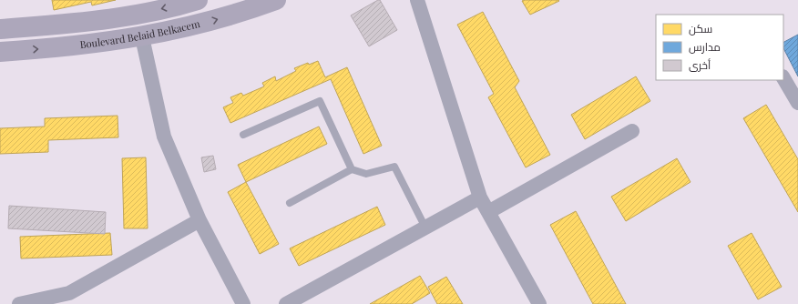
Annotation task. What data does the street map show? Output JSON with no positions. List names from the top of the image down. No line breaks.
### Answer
{"streets":{"main road":["Boulevard Belaid Belkacem"]},"legend":["سكن","مدارس","أخرى"]}
